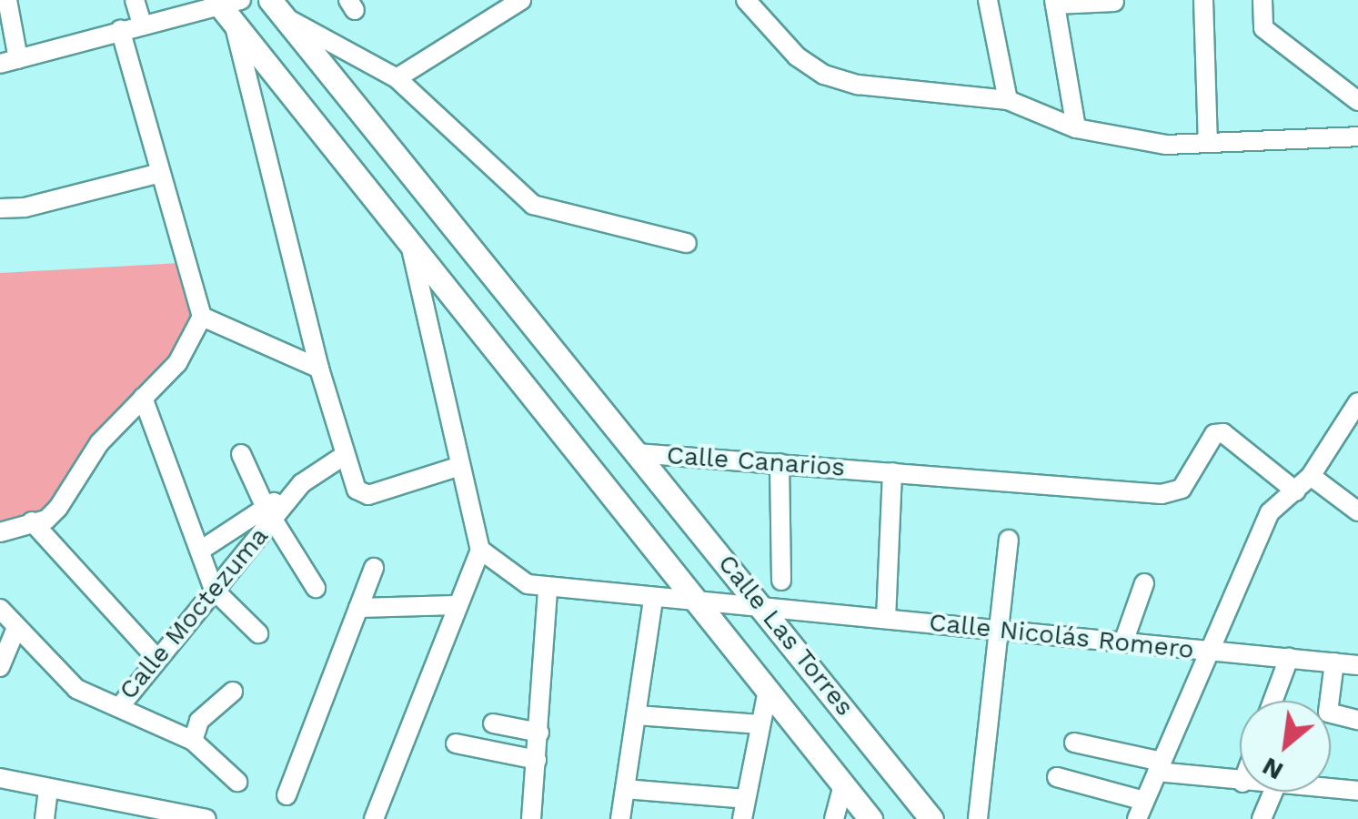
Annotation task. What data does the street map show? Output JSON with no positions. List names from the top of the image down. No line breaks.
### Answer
{"streets":{"main road":["Calle Canarios","Calle Las Torres"],"street":["Calle Moctezuma","Calle Nicolás Romero"]},"crossings":[["Calle Canarios","Calle Las Torres"],["Calle Las Torres","Calle Nicolás Romero"]],"north":"bottom left"}
